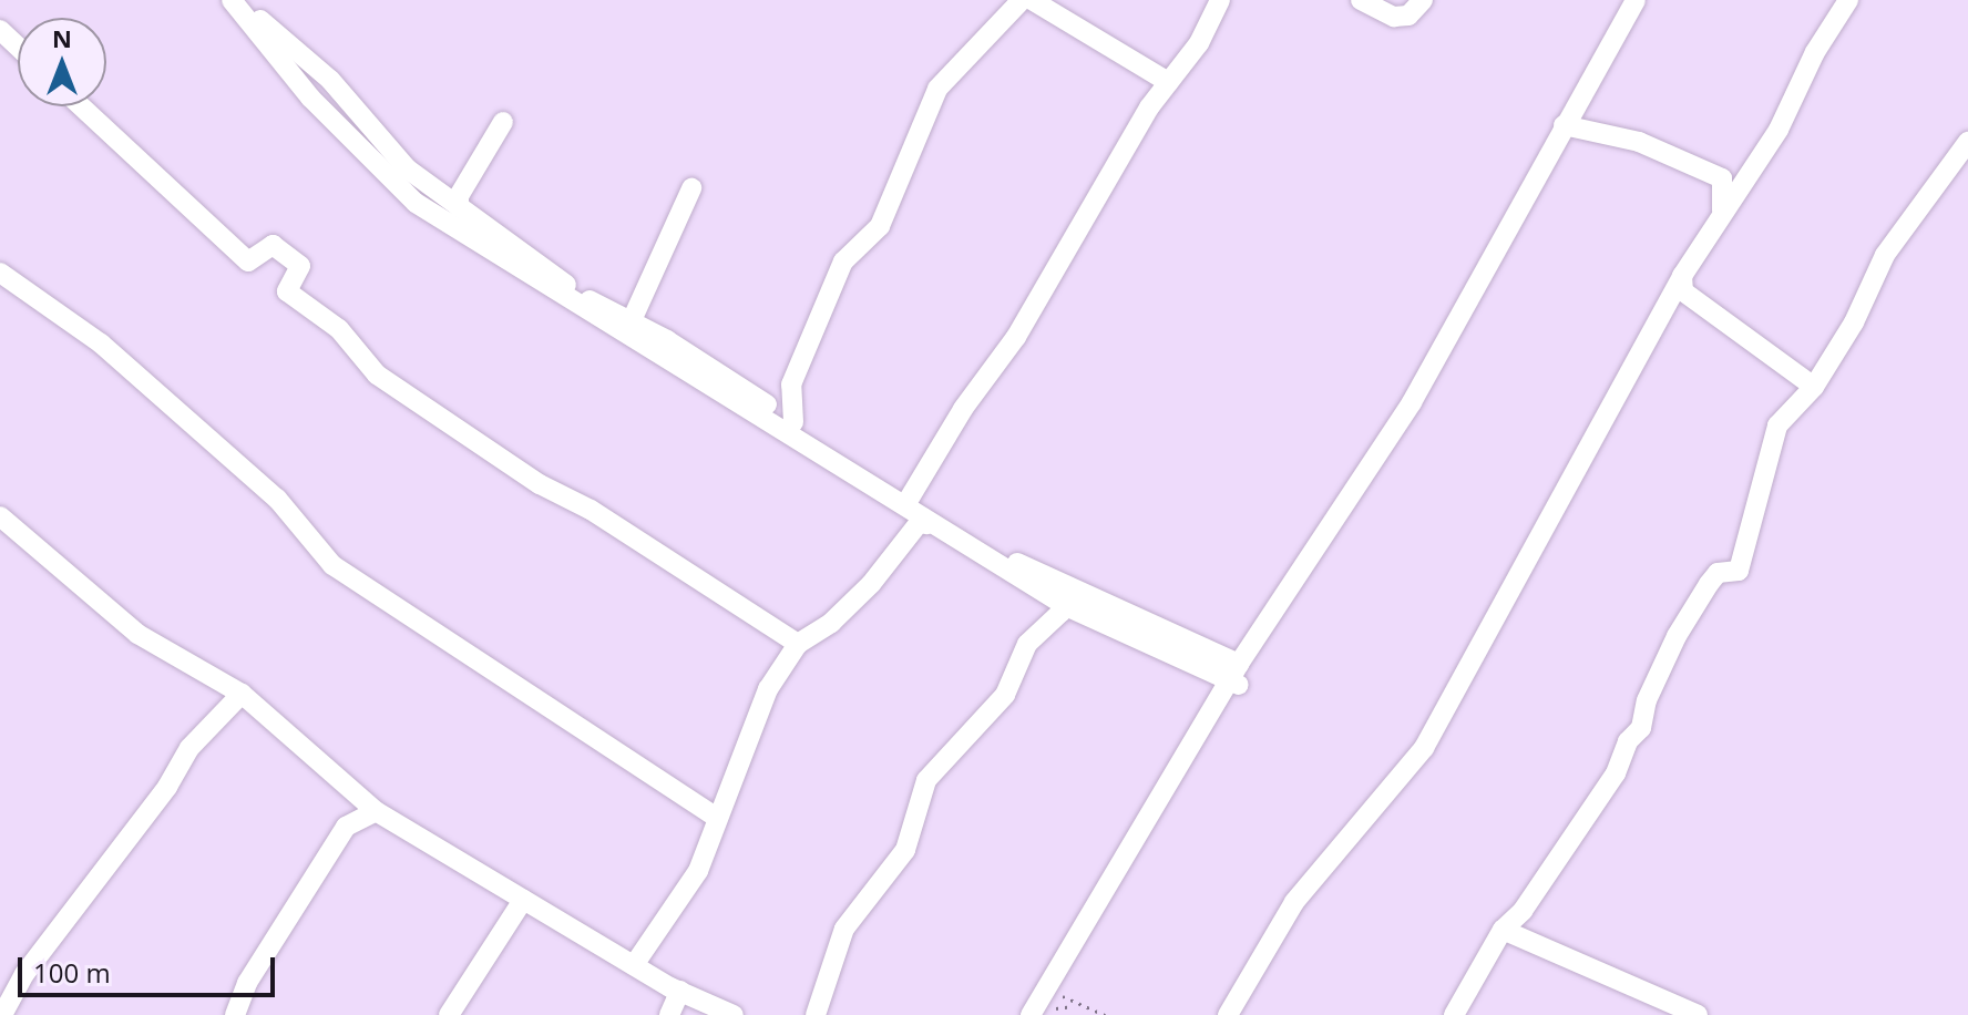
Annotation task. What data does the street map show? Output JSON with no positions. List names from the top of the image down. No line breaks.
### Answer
{"scale_bar":"100 m","north":"top"}
